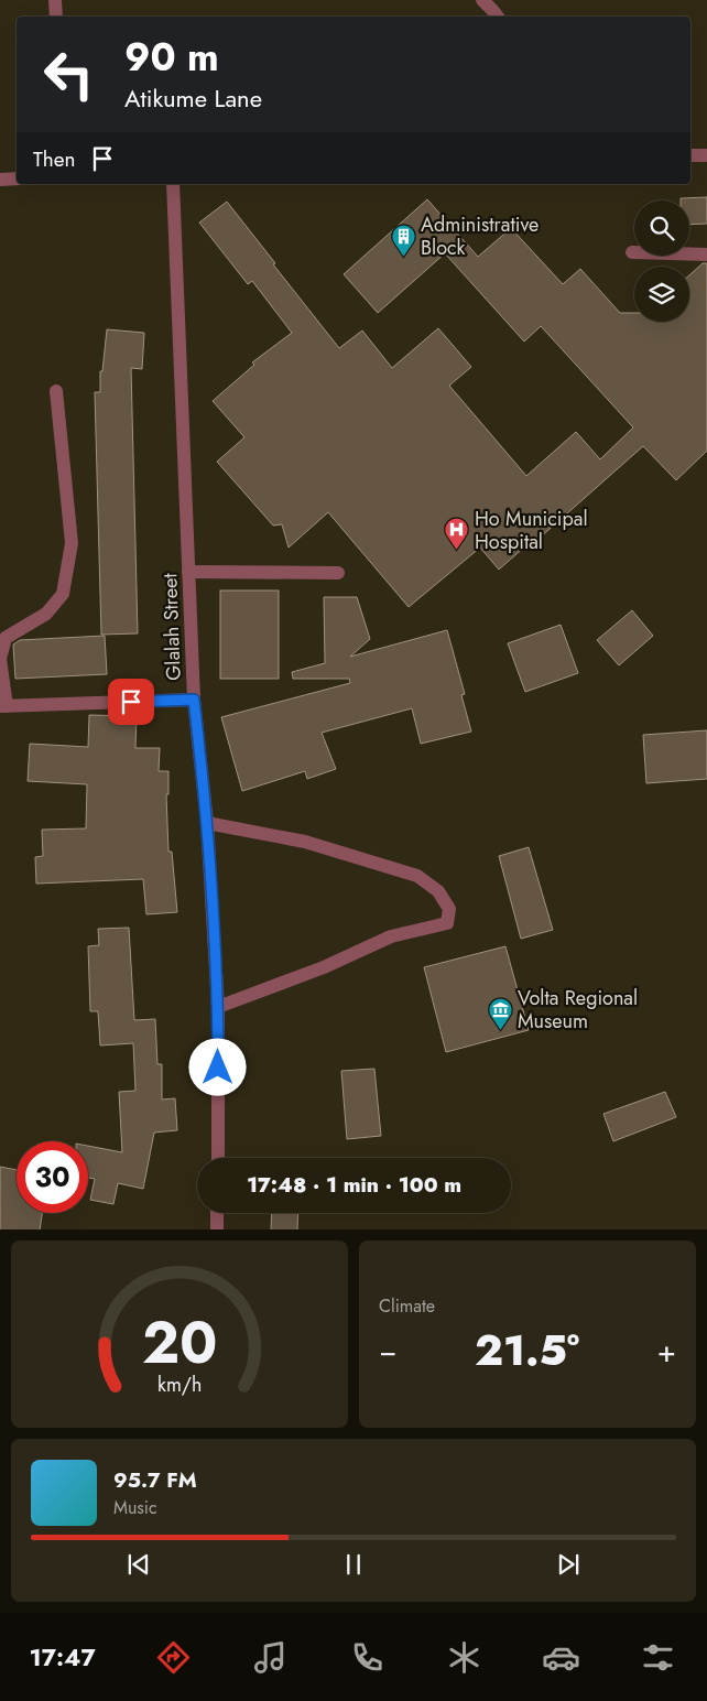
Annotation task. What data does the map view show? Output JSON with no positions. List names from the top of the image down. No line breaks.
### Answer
{"streets":{"street":["Glalah Street"]},"places":{"building":["Administrative Block"],"hospital":["Ho Municipal Hospital"],"museum":["Volta Regional Museum"]},"page":{"turn":["90 m","Atikume Lane"],"then":"Then","limit":"30","trip":"17:48 · 1 min · 100 m","tile":"Climate","heat":["−","21.5°","+"],"song":["95.7 FM","Music"],"tabs":"17:47","gauge":["20","km/h"]}}
